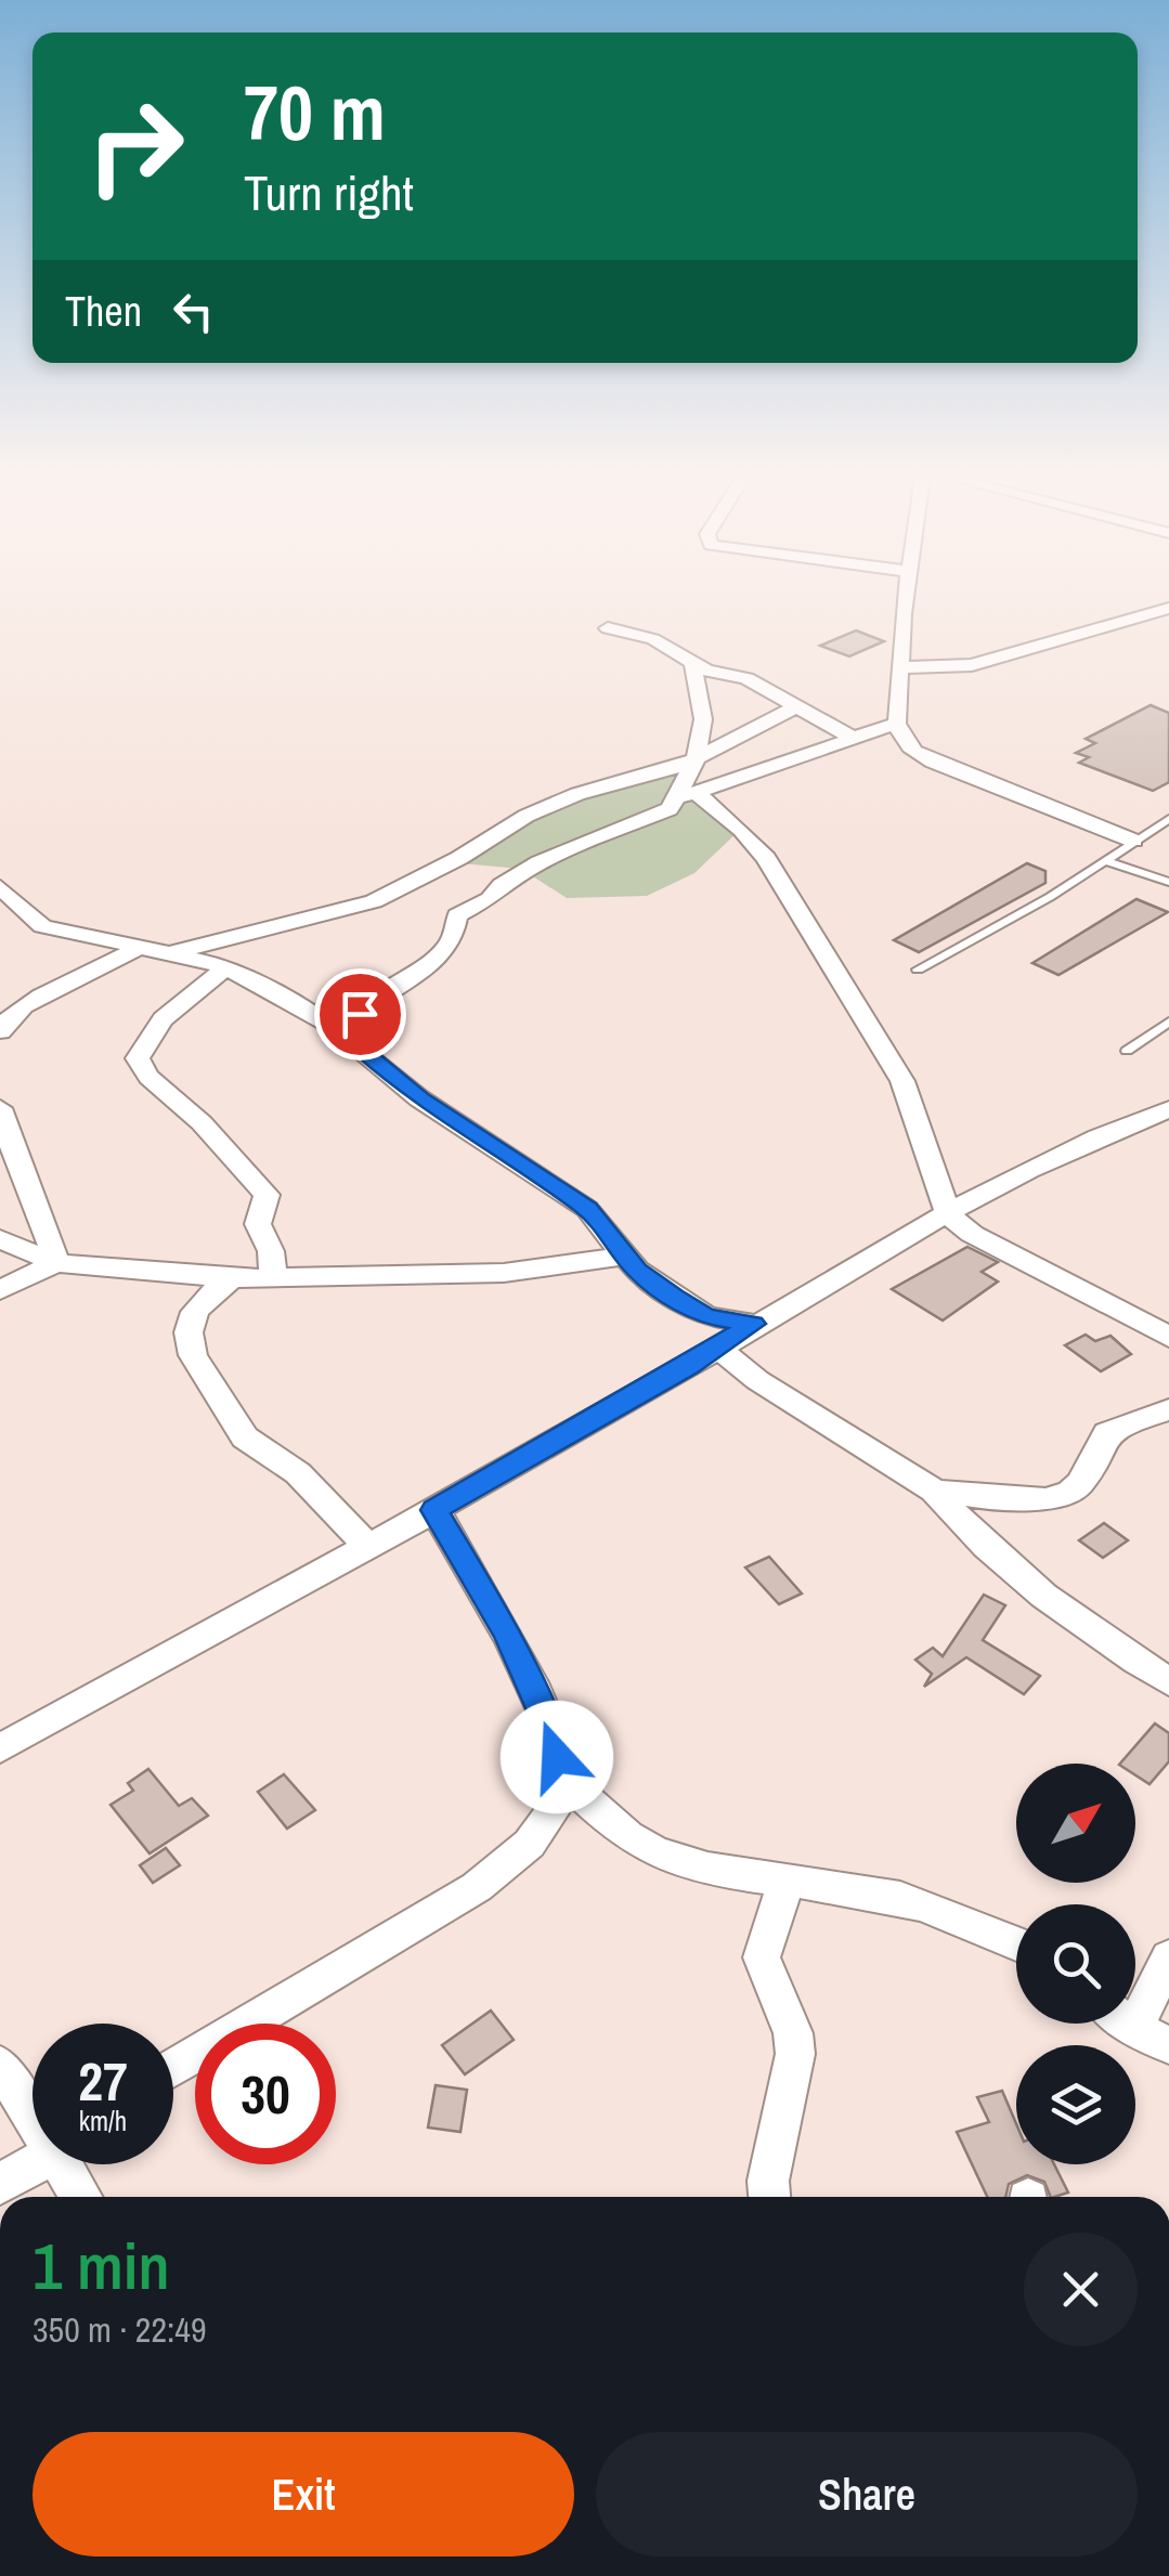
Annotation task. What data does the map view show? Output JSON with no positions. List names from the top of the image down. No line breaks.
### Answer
{"north":"top right","page":{"turn":["70 m","Turn right"],"then":"Then","speed":"27 km/h","limit":"30","heading":["1 min","350 m · 22:49"],"buttons":["Exit","Share"]}}
